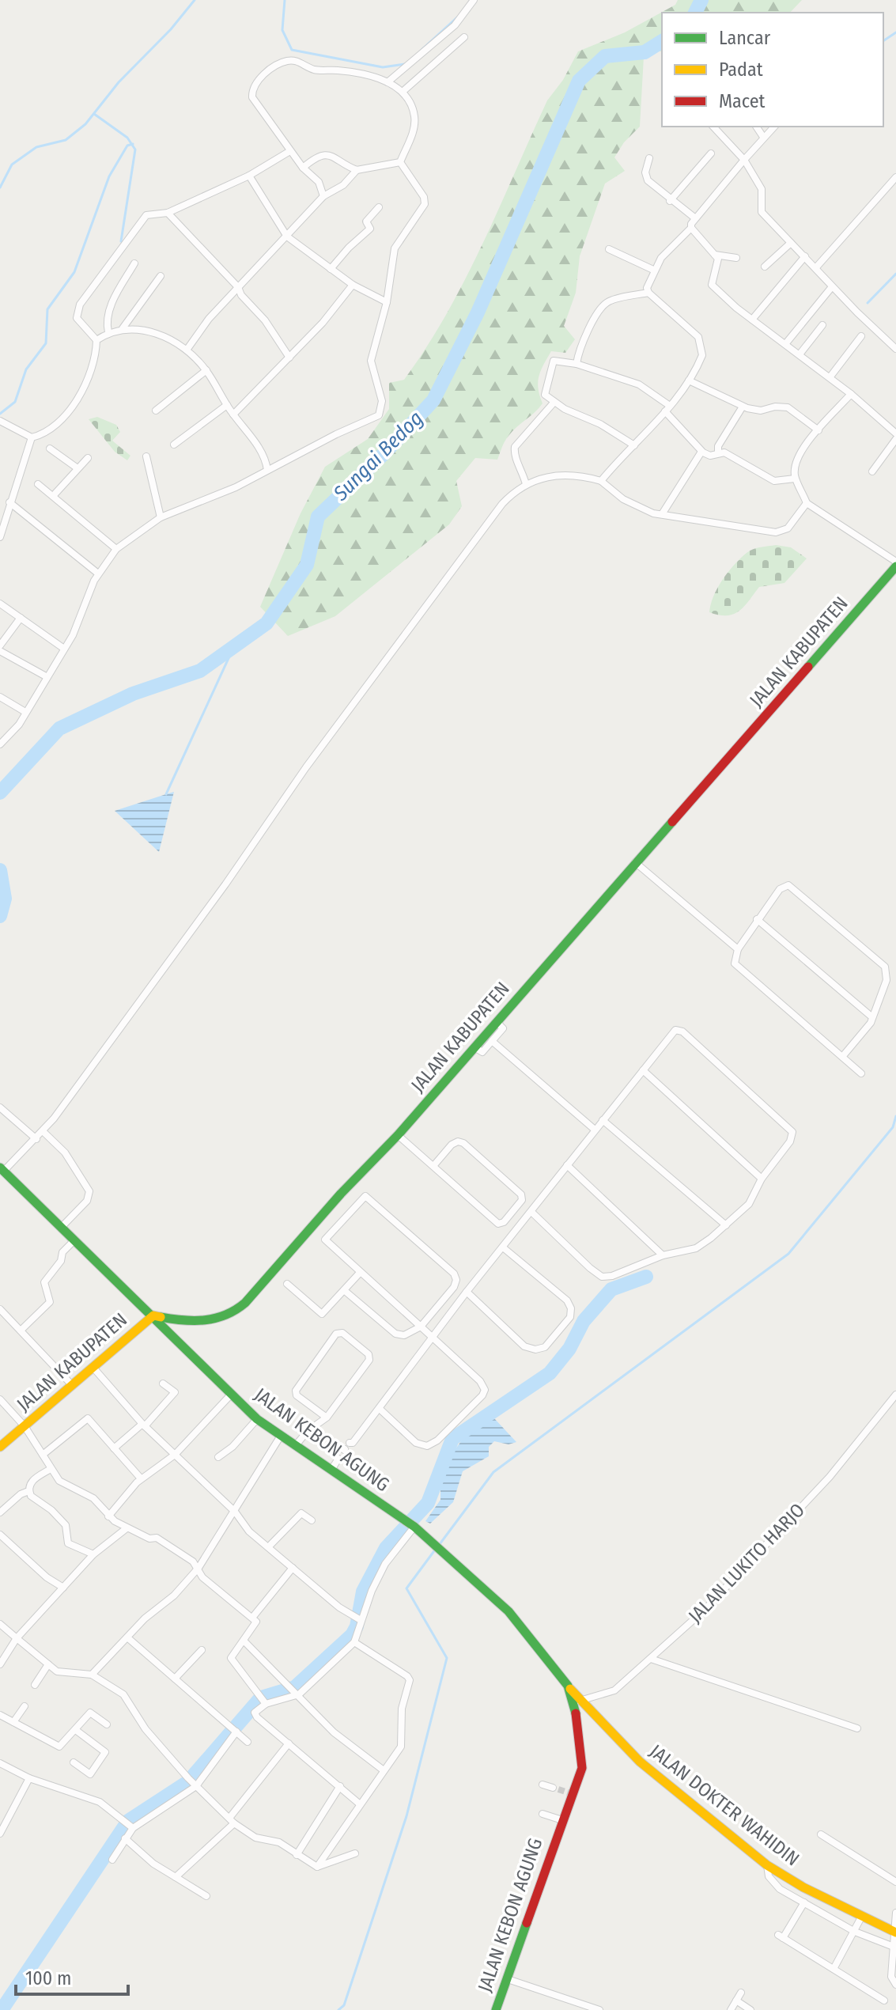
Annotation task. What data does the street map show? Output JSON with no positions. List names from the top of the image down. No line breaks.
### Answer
{"streets":{"main road":["JALAN KABUPATEN","JALAN KEBON AGUNG","JALAN DOKTER WAHIDIN"],"street":["JALAN LUKITO HARJO"]},"crossings":[["JALAN KABUPATEN","JALAN KEBON AGUNG"],["JALAN KEBON AGUNG","JALAN LUKITO HARJO"],["JALAN KEBON AGUNG","JALAN DOKTER WAHIDIN"],["JALAN LUKITO HARJO","JALAN DOKTER WAHIDIN"]],"water":["Sungai Bedog"],"legend":["Lancar","Padat","Macet"],"scale_bar":"100 m"}
